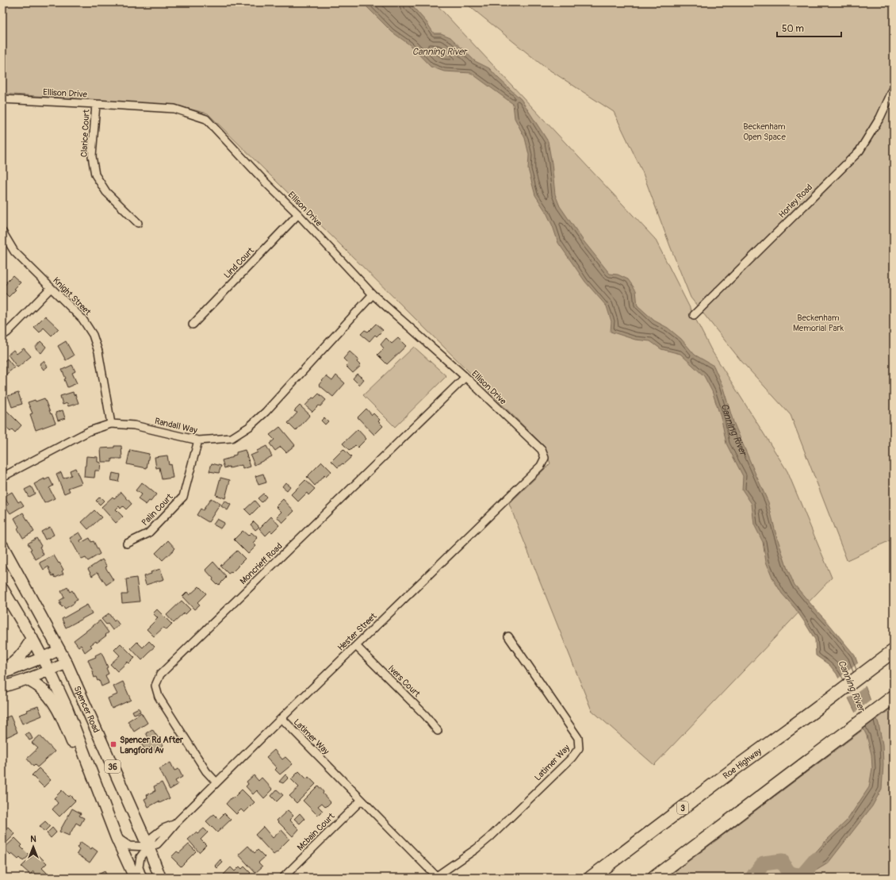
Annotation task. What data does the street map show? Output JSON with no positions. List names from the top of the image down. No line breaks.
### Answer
{"streets":{"highway":["Roe Highway","3"],"main road":["Spencer Road","36"],"street":["Ellison Drive","Clarice Court","Horley Road","Lind Court","Knight Street","Randall Way","Palin Court","Moncrieff Road","Hester Street","Ivers Court","Latimer Way","Mcbain Court"]},"crossings":[["Ellison Drive","Clarice Court"],["Ellison Drive","Lind Court"],["Ellison Drive","Randall Way"],["Ellison Drive","Moncrieff Road"],["Ellison Drive","Hester Street"],["Knight Street","Randall Way"],["Randall Way","Palin Court"],["Moncrieff Road","Hester Street"],["Hester Street","Ivers Court"],["Hester Street","Spencer Road"],["Hester Street","Latimer Way"],["Latimer Way","Mcbain Court"]],"water":["Canning River"],"parks":["Beckenham Open Space","Beckenham Memorial Park"],"places":{"transit":["Spencer Rd After Langford Av"]},"scale_bar":"50 m","north":"top"}
